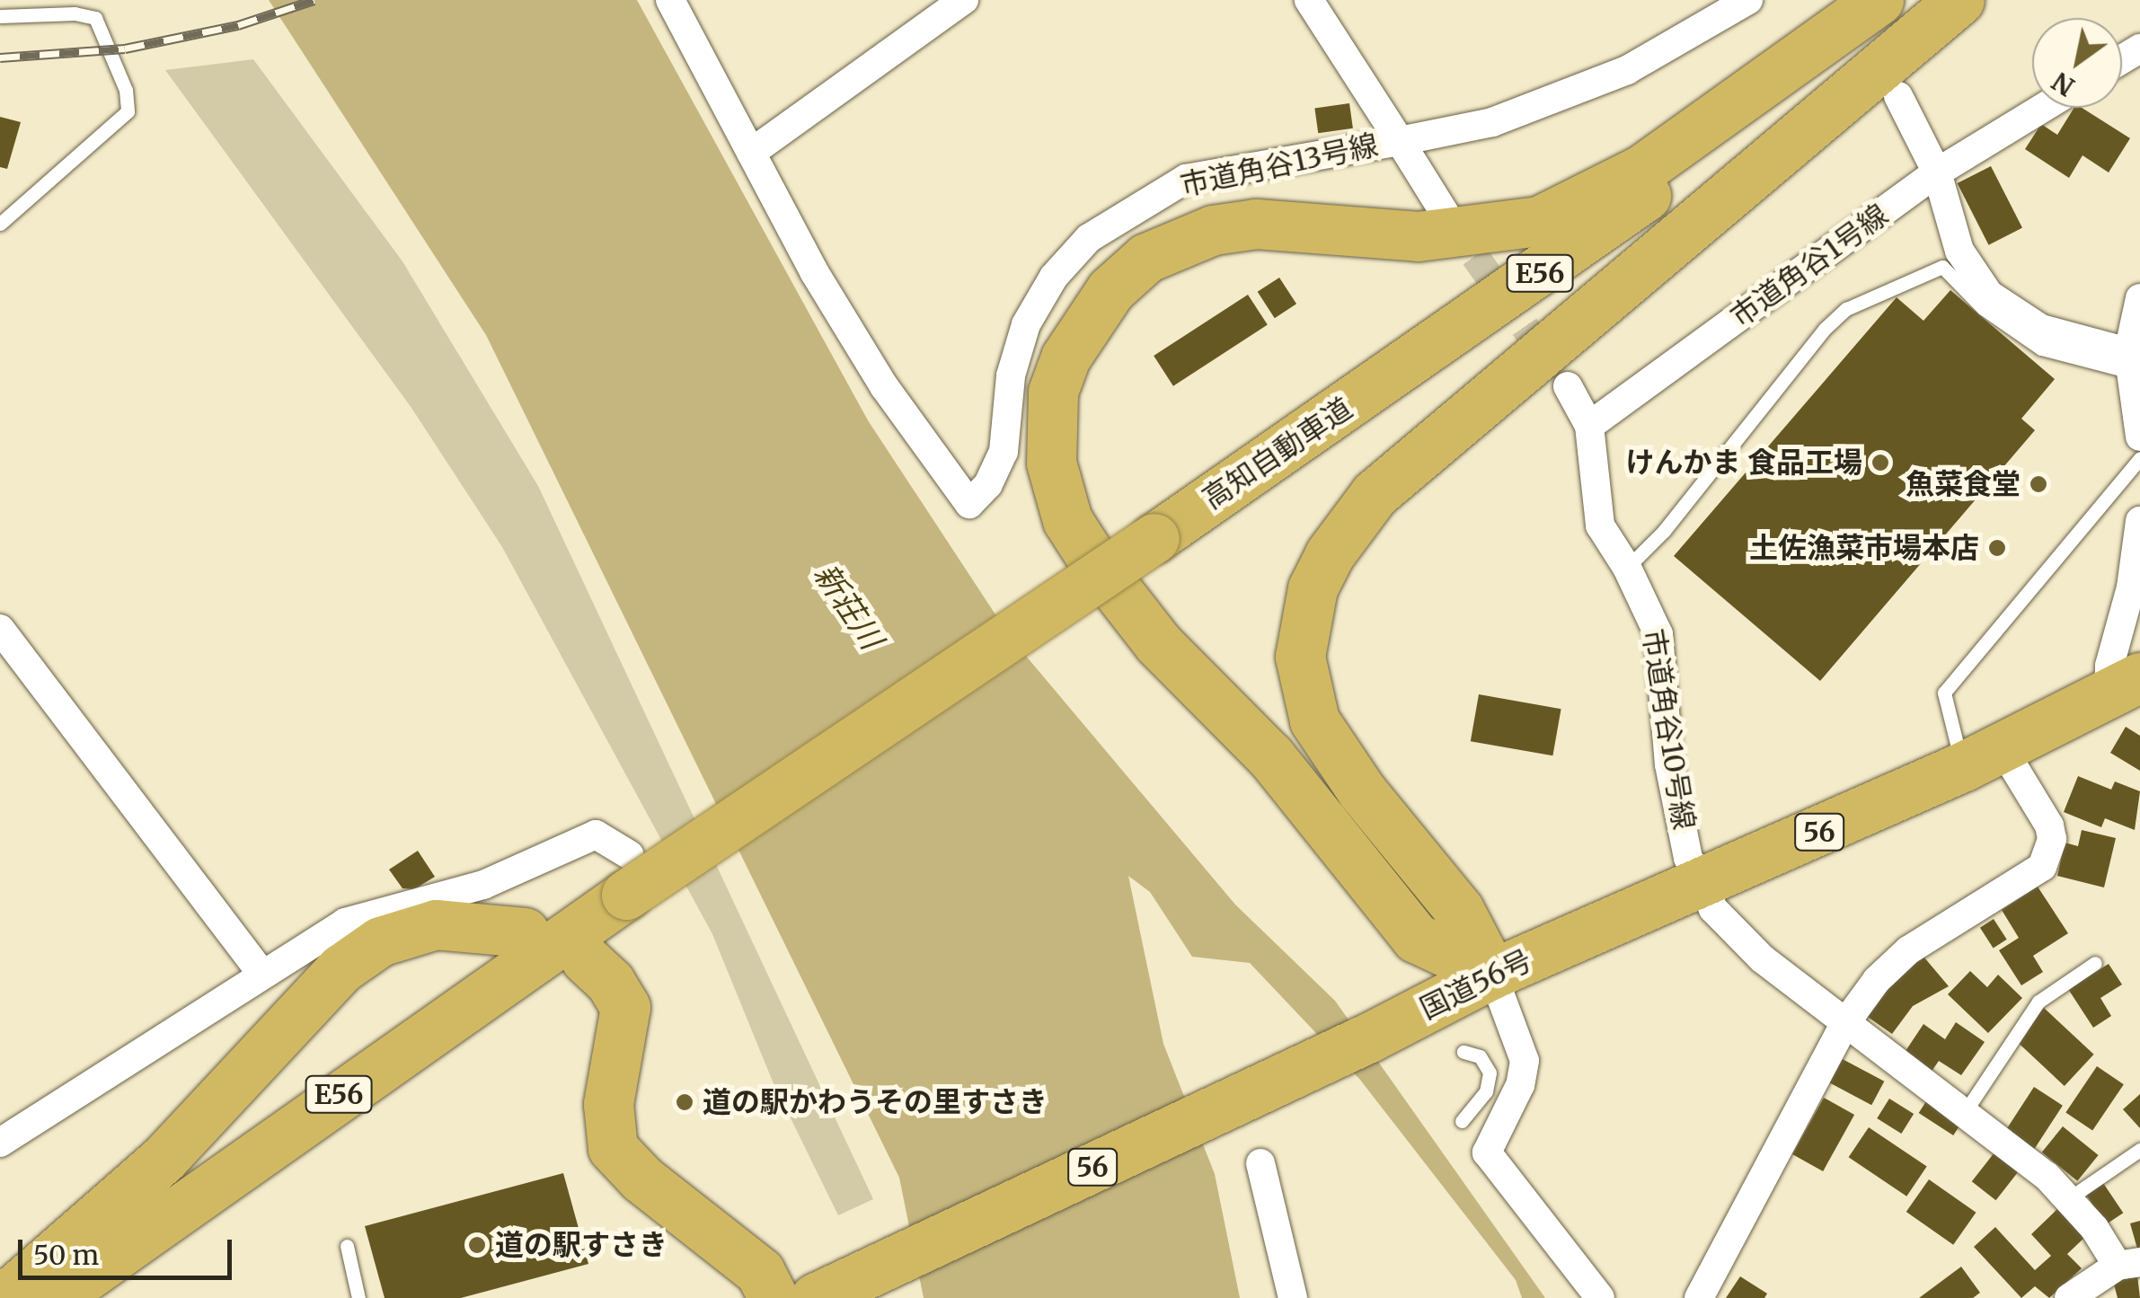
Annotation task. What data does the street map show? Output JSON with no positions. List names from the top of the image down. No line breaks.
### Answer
{"streets":{"highway":["E56","高知自動車道","56","国道56号"],"street":["市道角谷13号線","市道角谷1号線","市道角谷10号線"]},"crossings":[["市道角谷1号線","市道角谷10号線"],["E56","高知自動車道"],["市道角谷10号線","国道56号"]],"water":["新荘川"],"places":["けんかま 食品工場","魚菜食堂","土佐漁菜市場本店","道の駅かわうその里すさき","道の駅すさき"],"scale_bar":"50 m","north":"bottom left"}
